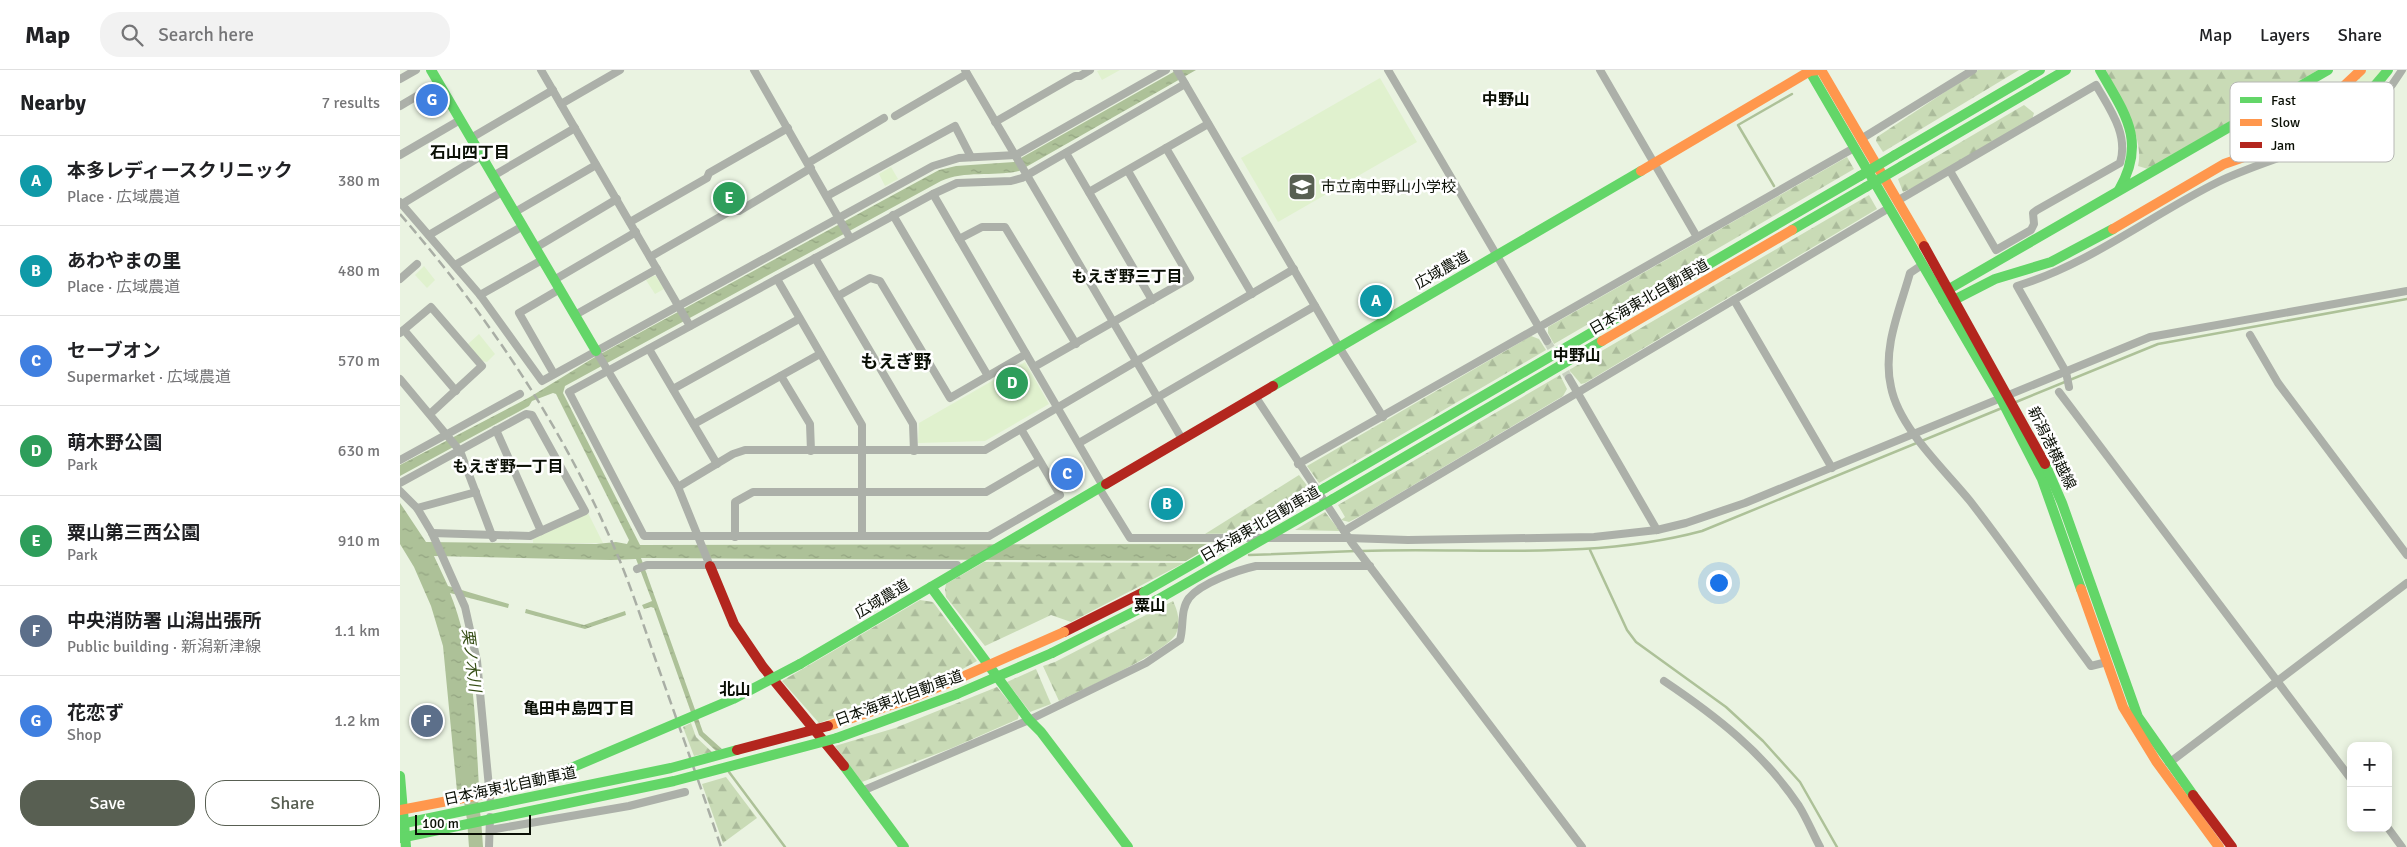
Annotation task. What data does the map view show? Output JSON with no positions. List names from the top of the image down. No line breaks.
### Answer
{"streets":{"main road":["広域農道","日本海東北自動車道","新潟港横越線"]},"crossings":[["広域農道","新潟港横越線"]],"districts":["中野山","石山四丁目","もえぎ野三丁目","中野山","もえぎ野","もえぎ野一丁目","粟山","北山","亀田中島四丁目"],"water":["栗ノ木川"],"places":{"school or university":["市立南中野山小学校"]},"legend":["Fast","Slow","Jam"],"scale_bar":"100 m","page":{"header":"Map","search":"Search here","nav":["Map","Layers","Share"],"heading":["Nearby","7 results"],"pins":["G","E","A","D","C","B","F"],"list":[{"mark":"A","name":"本多レディースクリニック","note":"Place · 広域農道","value":"380 m"},{"mark":"B","name":"あわやまの里","note":"Place · 広域農道","value":"480 m"},{"mark":"C","name":"セーブオン","note":"Supermarket · 広域農道","value":"570 m"},{"mark":"D","name":"萌木野公園","note":"Park","value":"630 m"},{"mark":"E","name":"粟山第三西公園","note":"Park","value":"910 m"},{"mark":"F","name":"中央消防署 山潟出張所","note":"Public building · 新潟新津線","value":"1.1 km"},{"mark":"G","name":"花恋ず","note":"Shop","value":"1.2 km"}],"map_buttons":["+","−"],"buttons":["Save","Share"],"scale":"100 m"}}
